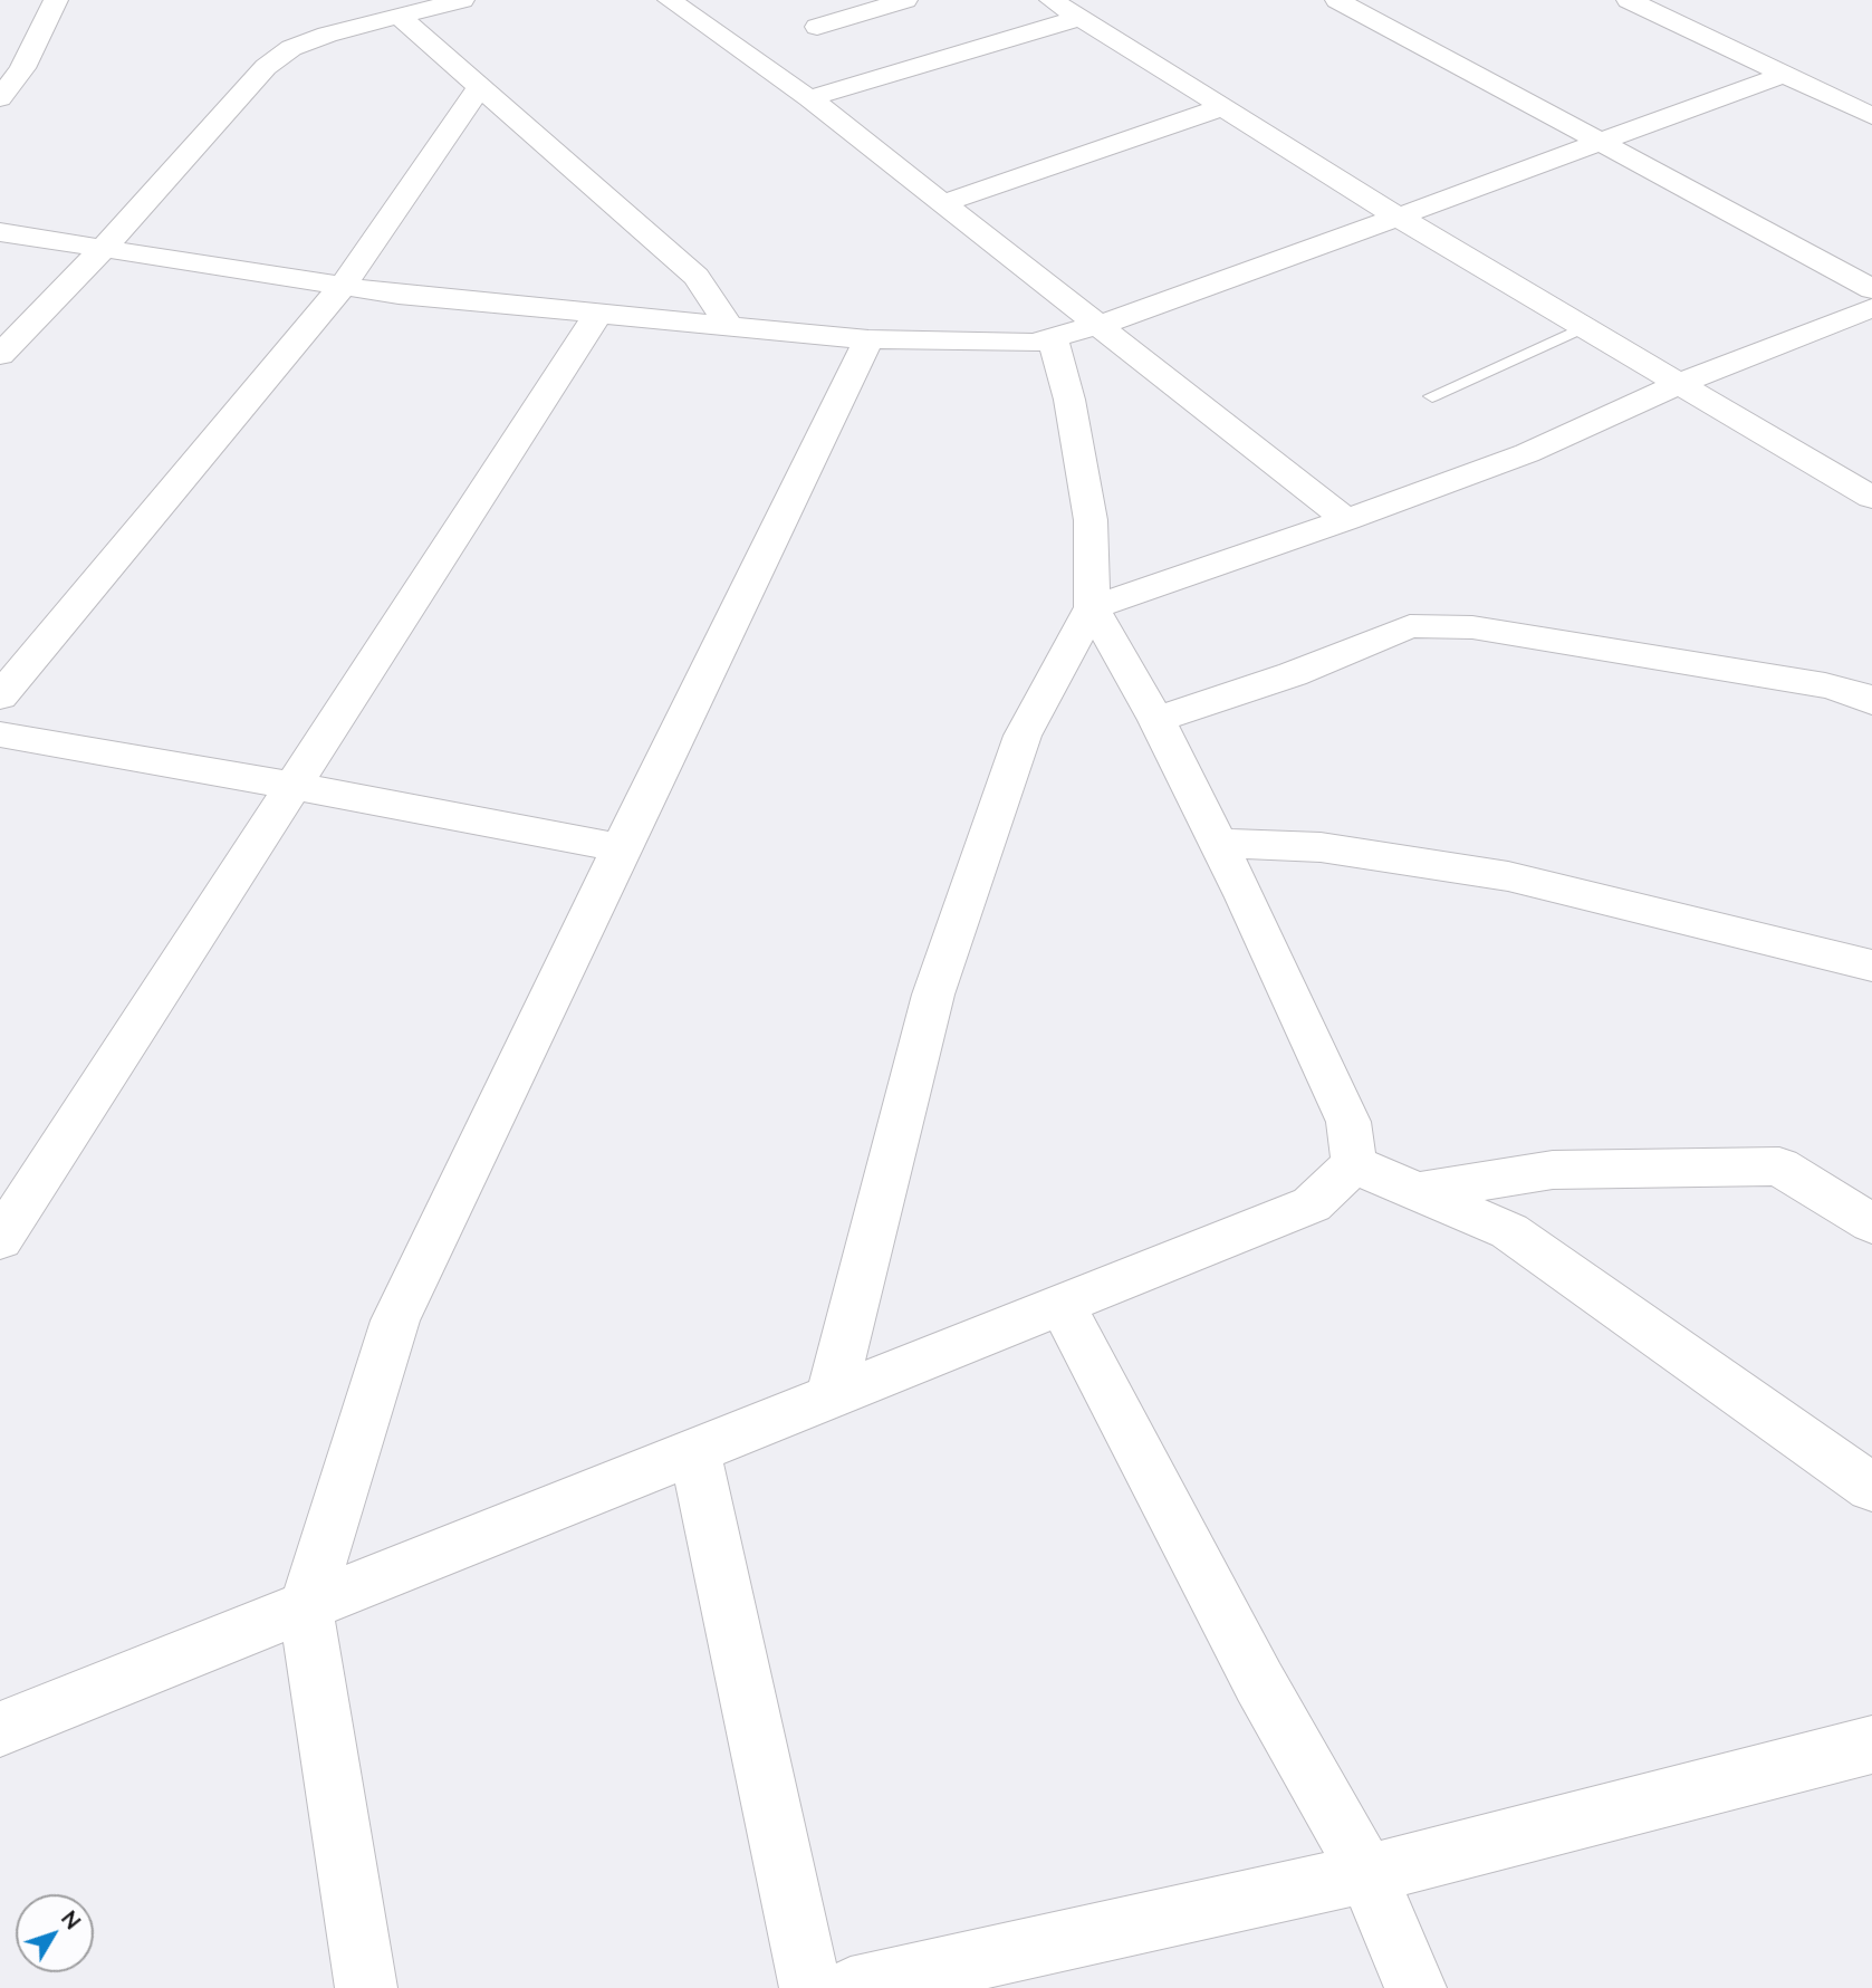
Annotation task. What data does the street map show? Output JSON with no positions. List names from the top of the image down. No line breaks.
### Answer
{"north":"top right"}
